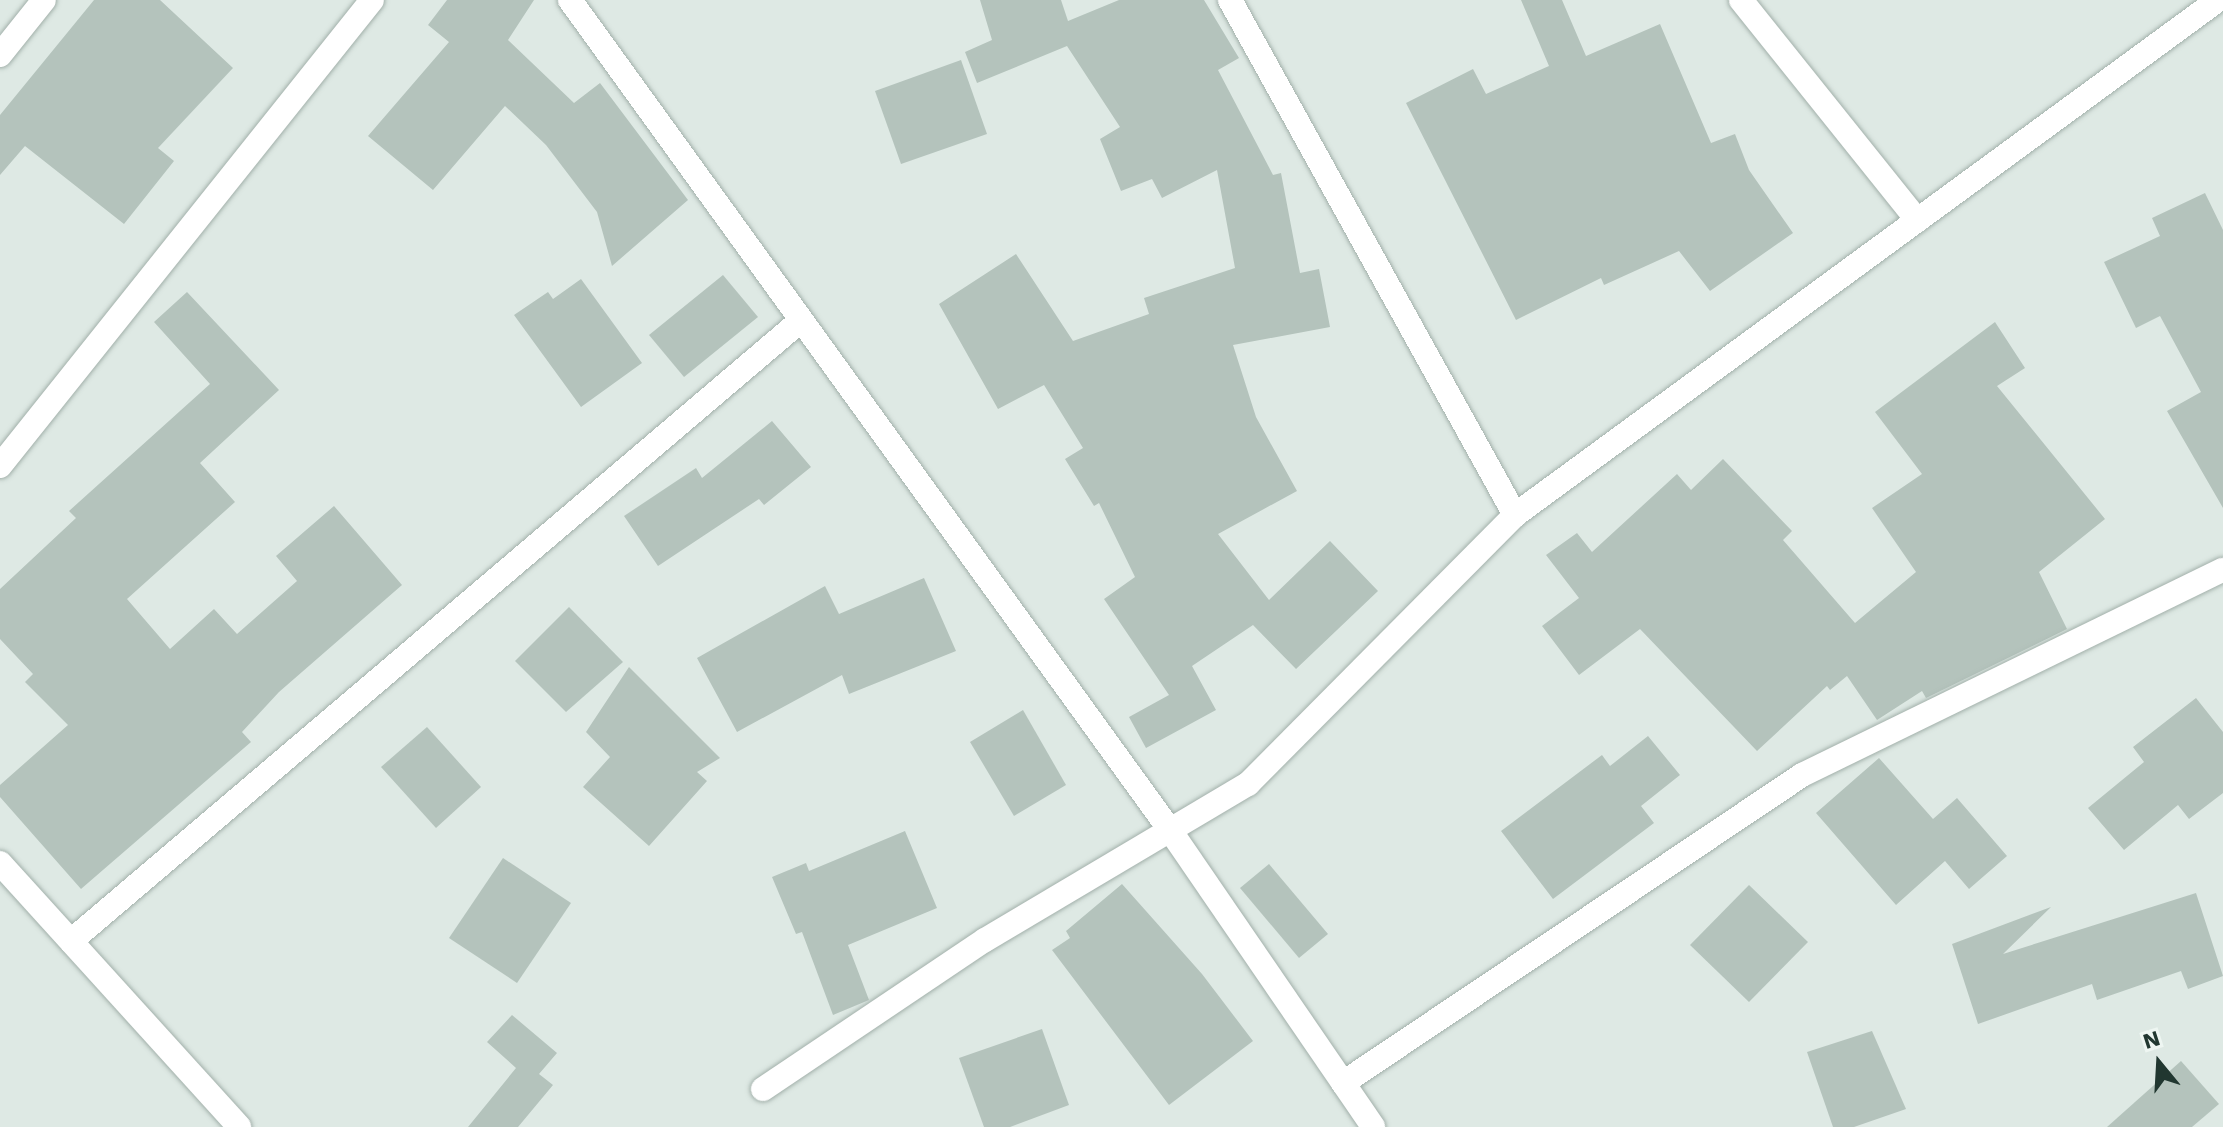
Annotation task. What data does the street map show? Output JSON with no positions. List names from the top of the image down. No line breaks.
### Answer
{"north":"top"}
